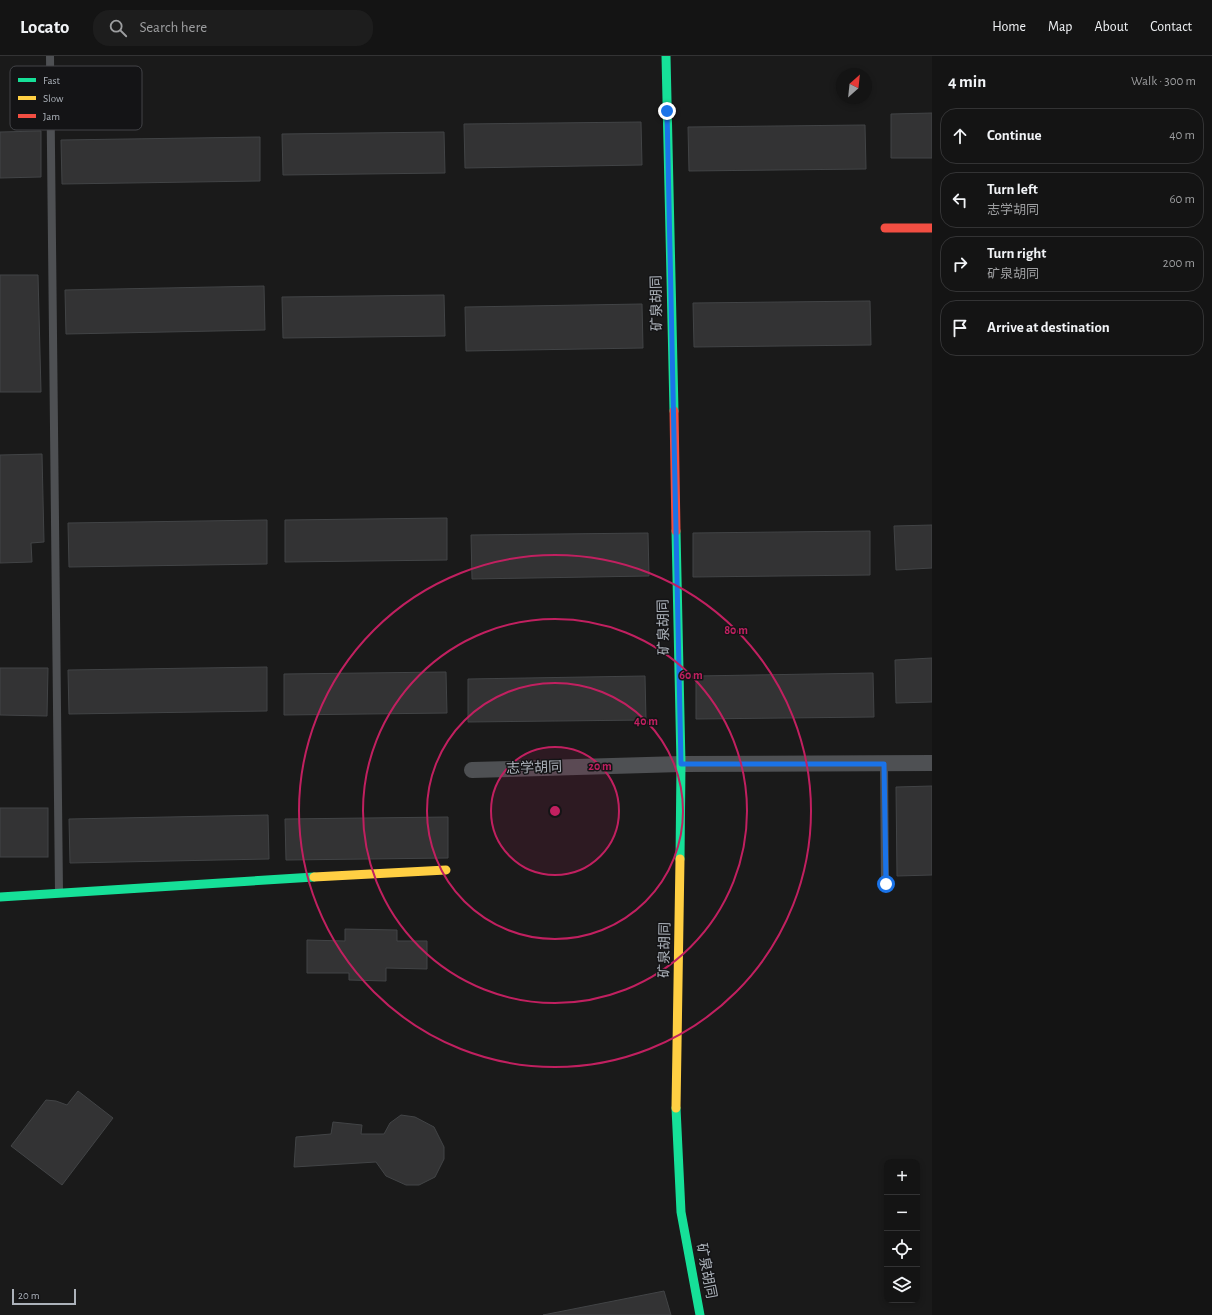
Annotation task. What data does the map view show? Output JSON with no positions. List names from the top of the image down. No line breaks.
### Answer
{"streets":{"street":["矿泉胡同","志学胡同"]},"crossings":[["矿泉胡同","志学胡同"]],"legend":["Fast","Slow","Jam"],"scale_bar":"20 m","north":"top right","page":{"header":"Locato","search":"Search here","nav":["Home","Map","About","Contact"],"heading":["4 min","Walk · 300 m"],"list":[["Continue","40 m"],["Turn left","志学胡同","60 m"],["Turn right","矿泉胡同","200 m"],"Arrive at destination"],"map_buttons":["+","−"],"scale":"20 m"},"rings":["80 m","60 m","40 m","20 m"]}
